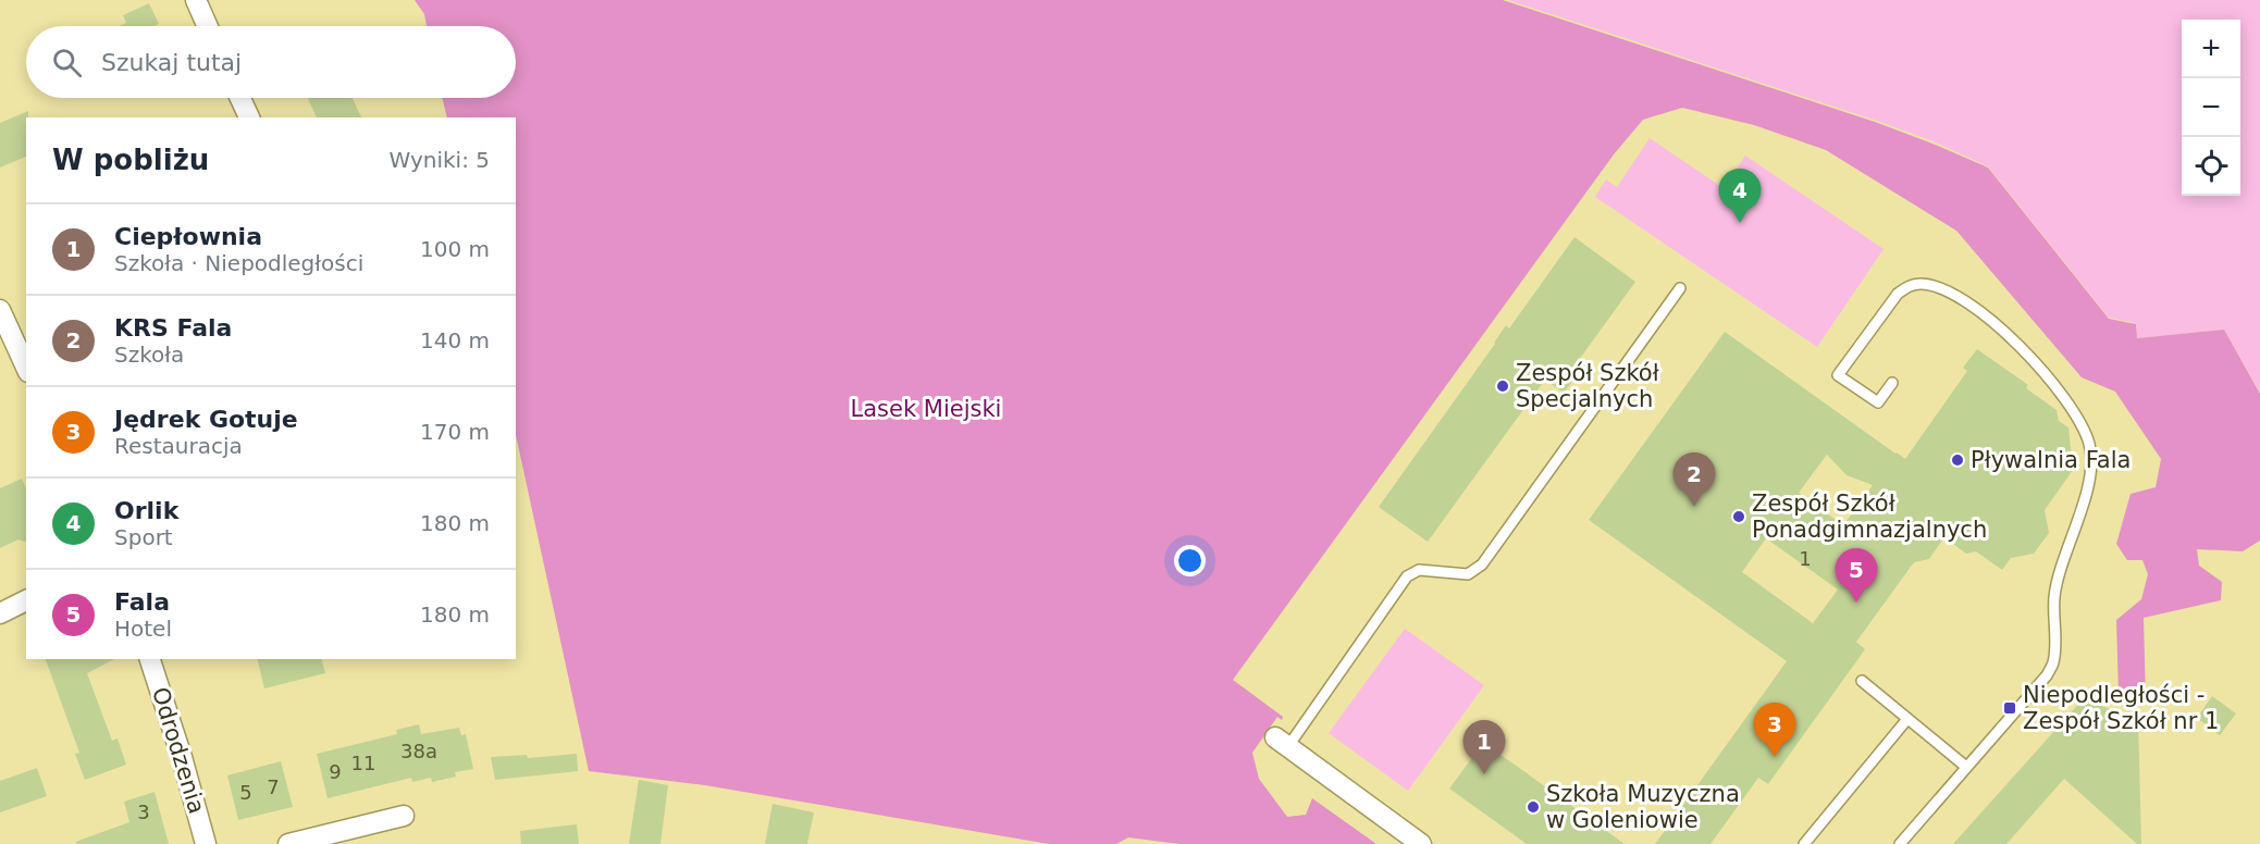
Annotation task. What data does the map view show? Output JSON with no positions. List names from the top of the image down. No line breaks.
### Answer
{"streets":{"street":["Odrodzenia"]},"parks":["Lasek Miejski"],"places":{"other":["Zespół Szkół Specjalnych","Pływalnia Fala","Zespół Szkół Ponadgimnazjalnych","Szkoła Muzyczna w Goleniowie"],"transit":["Niepodległości - Zespół Szkół nr 1"]},"house_numbers":["1","38a","11","9","7","5","3"],"page":{"map_buttons":["+","−"],"search":"Szukaj tutaj","heading":["W pobliżu","Wyniki: 5"],"pins":["4","2","5","3","1"],"list":[{"mark":"1","name":"Ciepłownia","note":"Szkoła · Niepodległości","value":"100 m"},{"mark":"2","name":"KRS Fala","note":"Szkoła","value":"140 m"},{"mark":"3","name":"Jędrek Gotuje","note":"Restauracja","value":"170 m"},{"mark":"4","name":"Orlik","note":"Sport","value":"180 m"},{"mark":"5","name":"Fala","note":"Hotel","value":"180 m"}]}}
